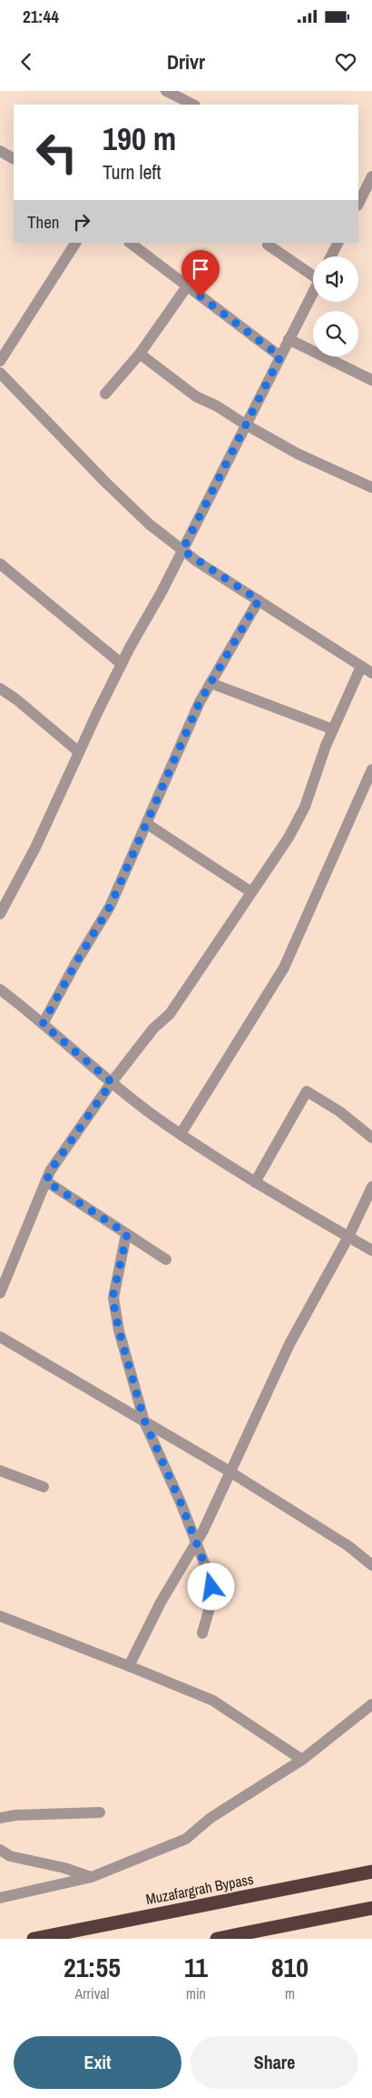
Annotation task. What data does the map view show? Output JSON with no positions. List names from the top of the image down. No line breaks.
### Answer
{"streets":{"highway":["Muzafargrah Bypass"]},"page":{"status":"21:44","header":"Drivr","turn":["190 m","Turn left"],"then":"Then","eta":["21:55","Arrival","11","min","810","m"],"buttons":["Exit","Share"]}}
